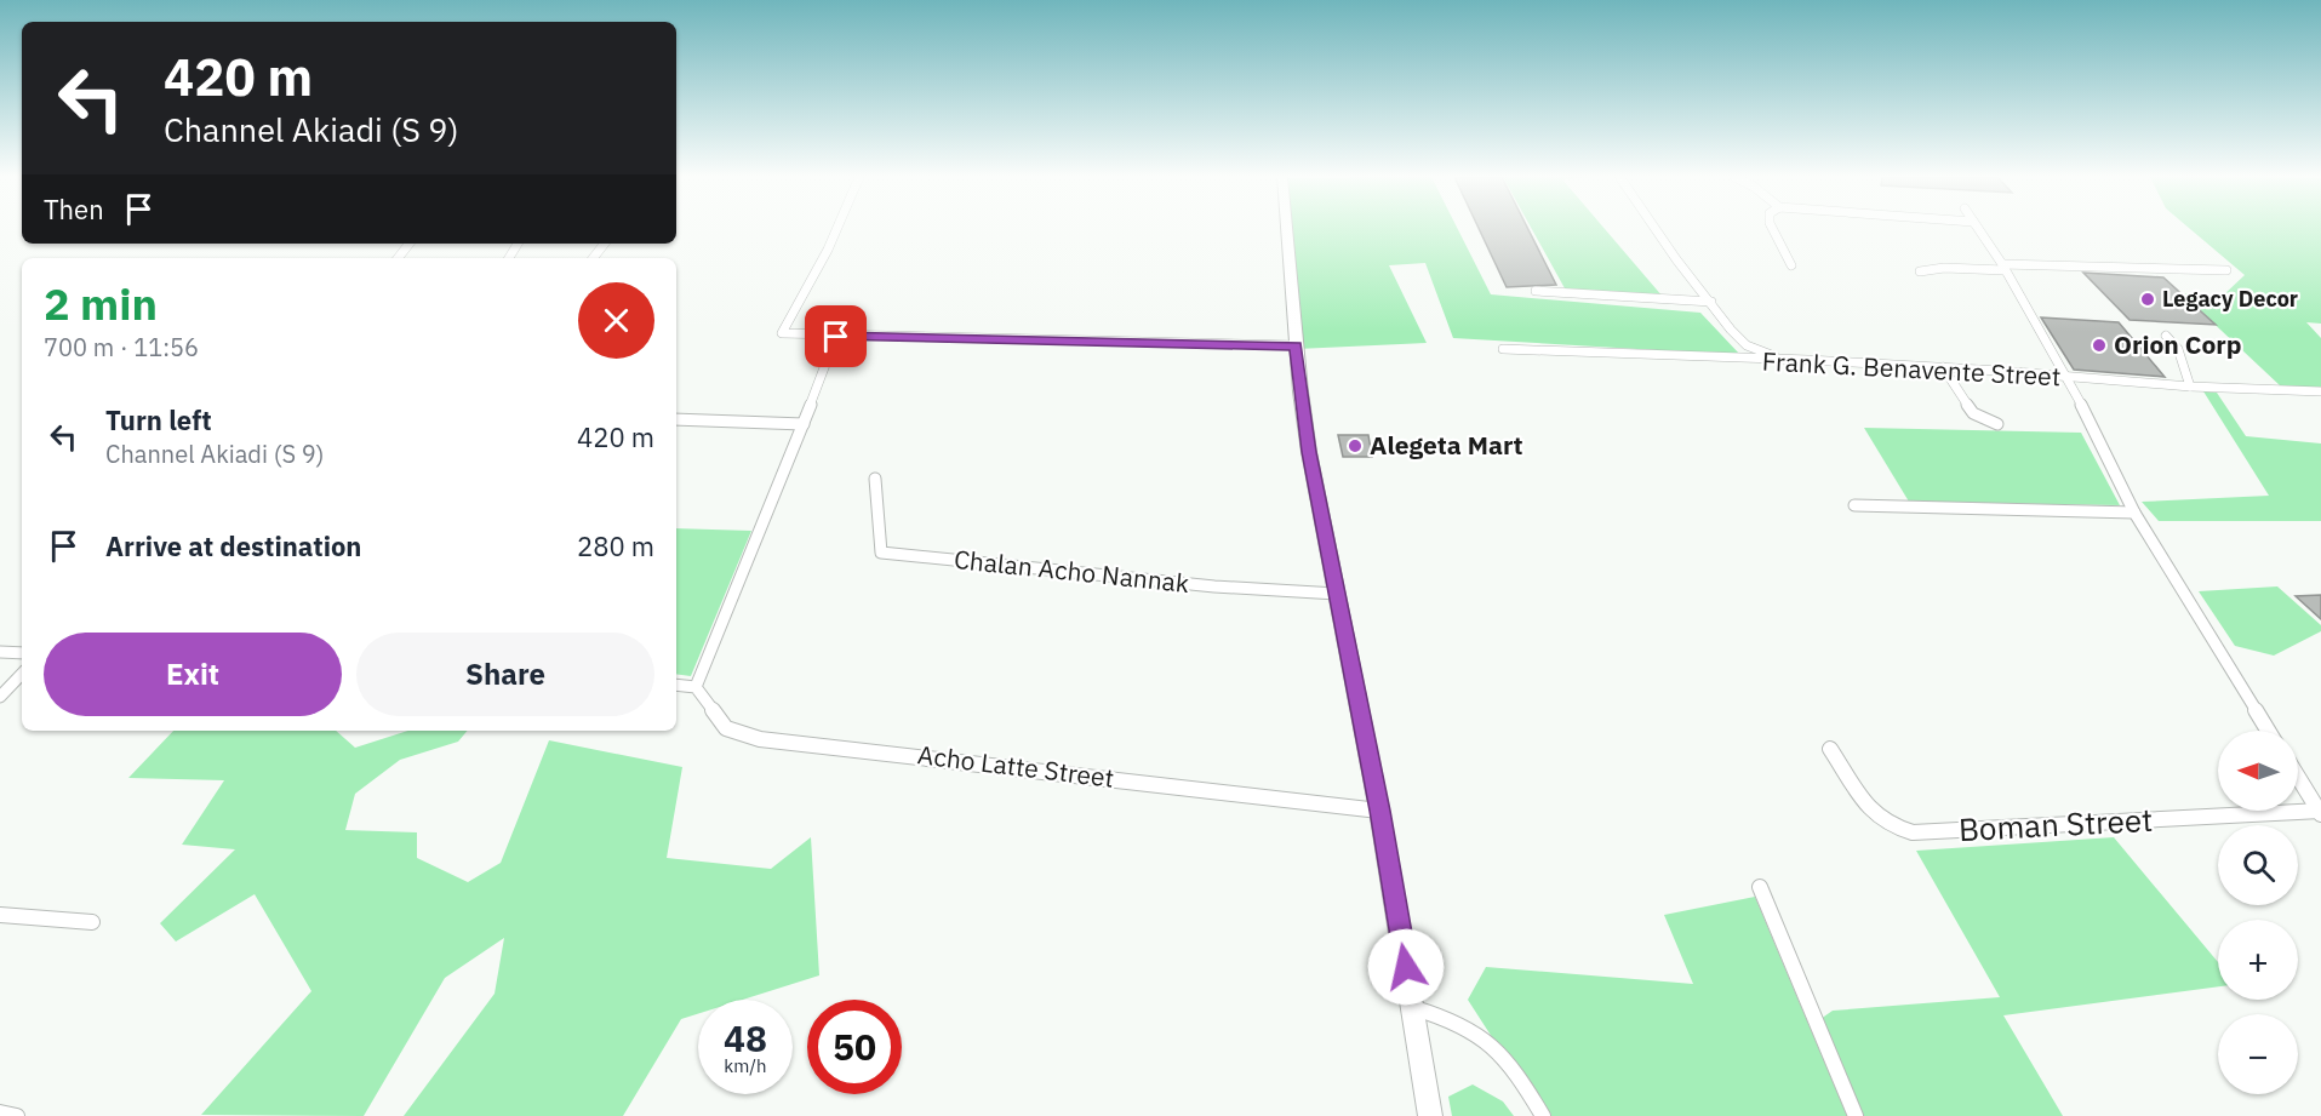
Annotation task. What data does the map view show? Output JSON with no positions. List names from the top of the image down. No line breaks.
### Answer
{"streets":{"street":["Frank G. Benavente Street","Chalan Acho Nannak","Acho Latte Street","Boman Street"]},"places":["Legacy Decor","Orion Corp","Alegeta Mart"],"north":"left","page":{"turn":["420 m","Channel Akiadi (S 9)"],"then":"Then","heading":["2 min","700 m · 11:56"],"list":[{"name":"Turn left","note":"Channel Akiadi (S 9)","value":"420 m"},{"name":"Arrive at destination","value":"280 m"}],"buttons":["Exit","Share"],"map_buttons":["+","−"],"speed":"48 km/h","limit":"50"}}
